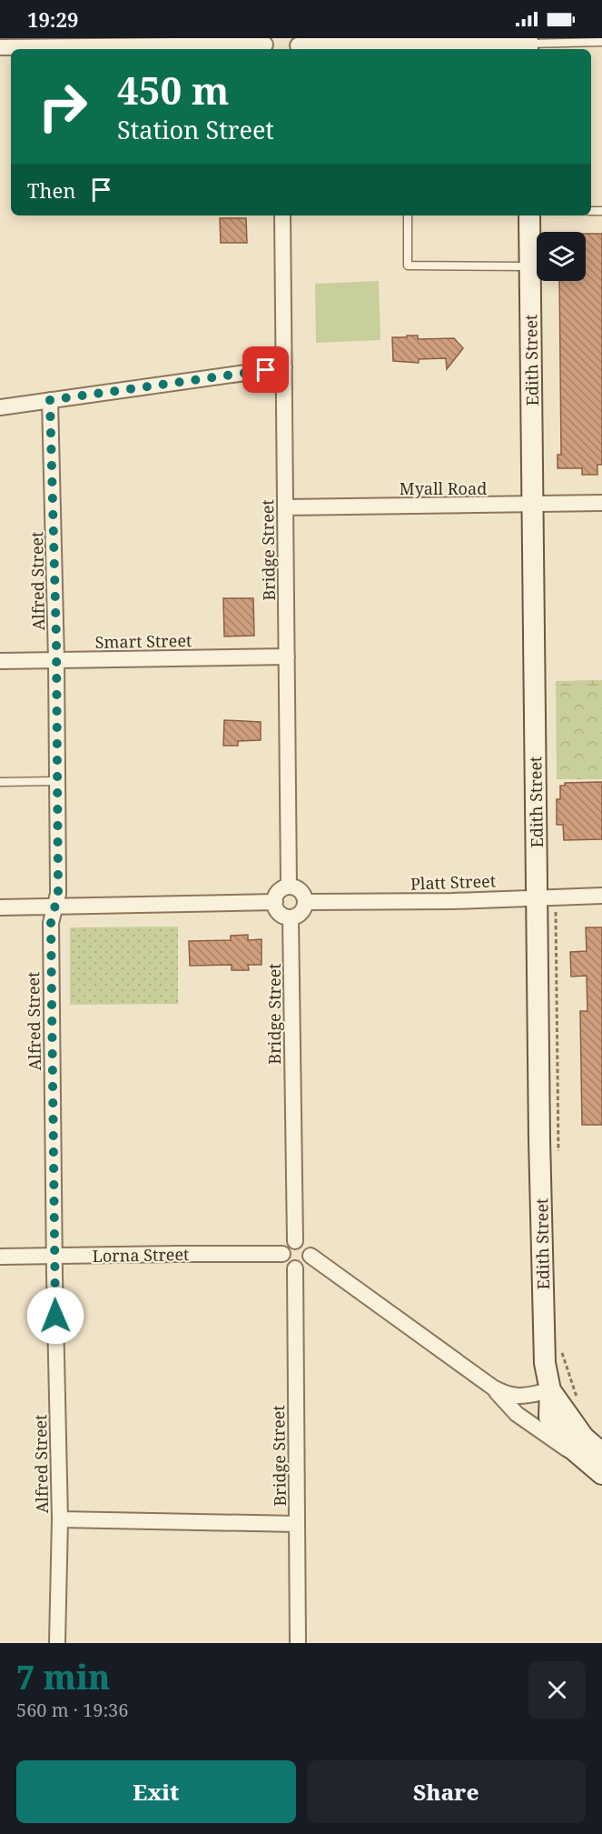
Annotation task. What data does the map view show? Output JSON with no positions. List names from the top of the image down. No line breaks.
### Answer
{"streets":{"main road":["Edith Street"],"street":["Myall Road","Bridge Street","Alfred Street","Smart Street","Platt Street","Lorna Street"]},"crossings":[["Edith Street","Myall Road"],["Edith Street","Platt Street"],["Myall Road","Bridge Street"],["Bridge Street","Smart Street"],["Bridge Street","Platt Street"],["Bridge Street","Lorna Street"],["Alfred Street","Smart Street"],["Alfred Street","Lorna Street"]],"page":{"status":"19:29","turn":["450 m","Station Street"],"then":"Then","heading":["7 min","560 m · 19:36"],"buttons":["Exit","Share"]}}
